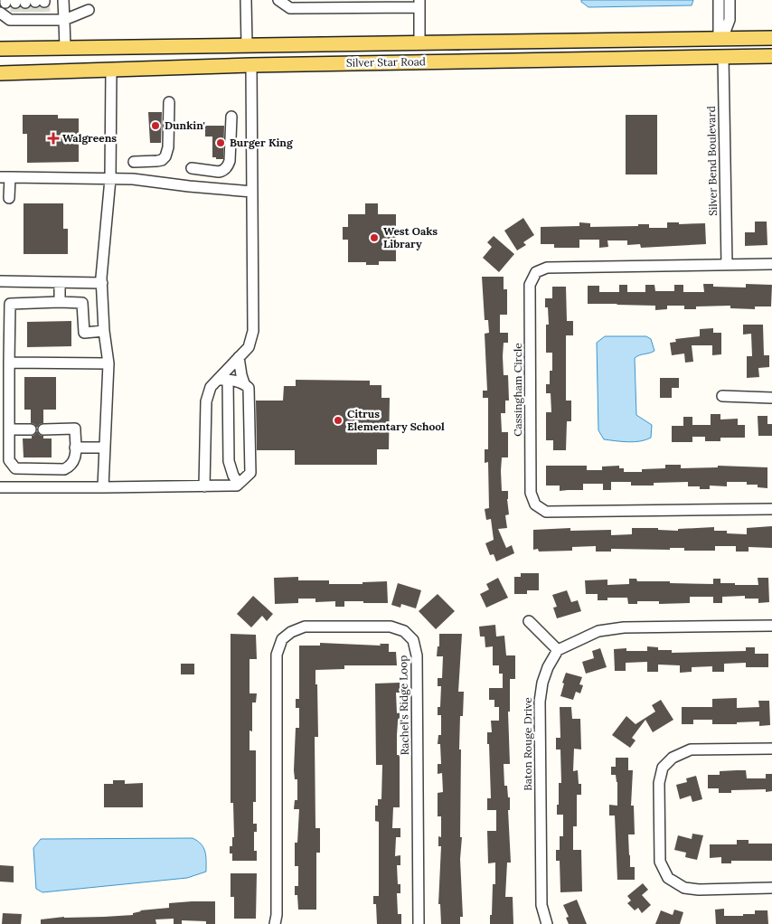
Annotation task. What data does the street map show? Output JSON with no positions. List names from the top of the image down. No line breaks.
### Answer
{"streets":{"main road":["Silver Star Road"],"street":["Silver Bend Boulevard","Cassingham Circle","Rachel's Ridge Loop","Baton Rouge Drive"]},"crossings":[["Silver Star Road","Silver Bend Boulevard"],["Silver Bend Boulevard","Cassingham Circle"]],"places":{"other":["Dunkin'","Burger King","West Oaks Library","Citrus Elementary School"],"health":["Walgreens"]}}
